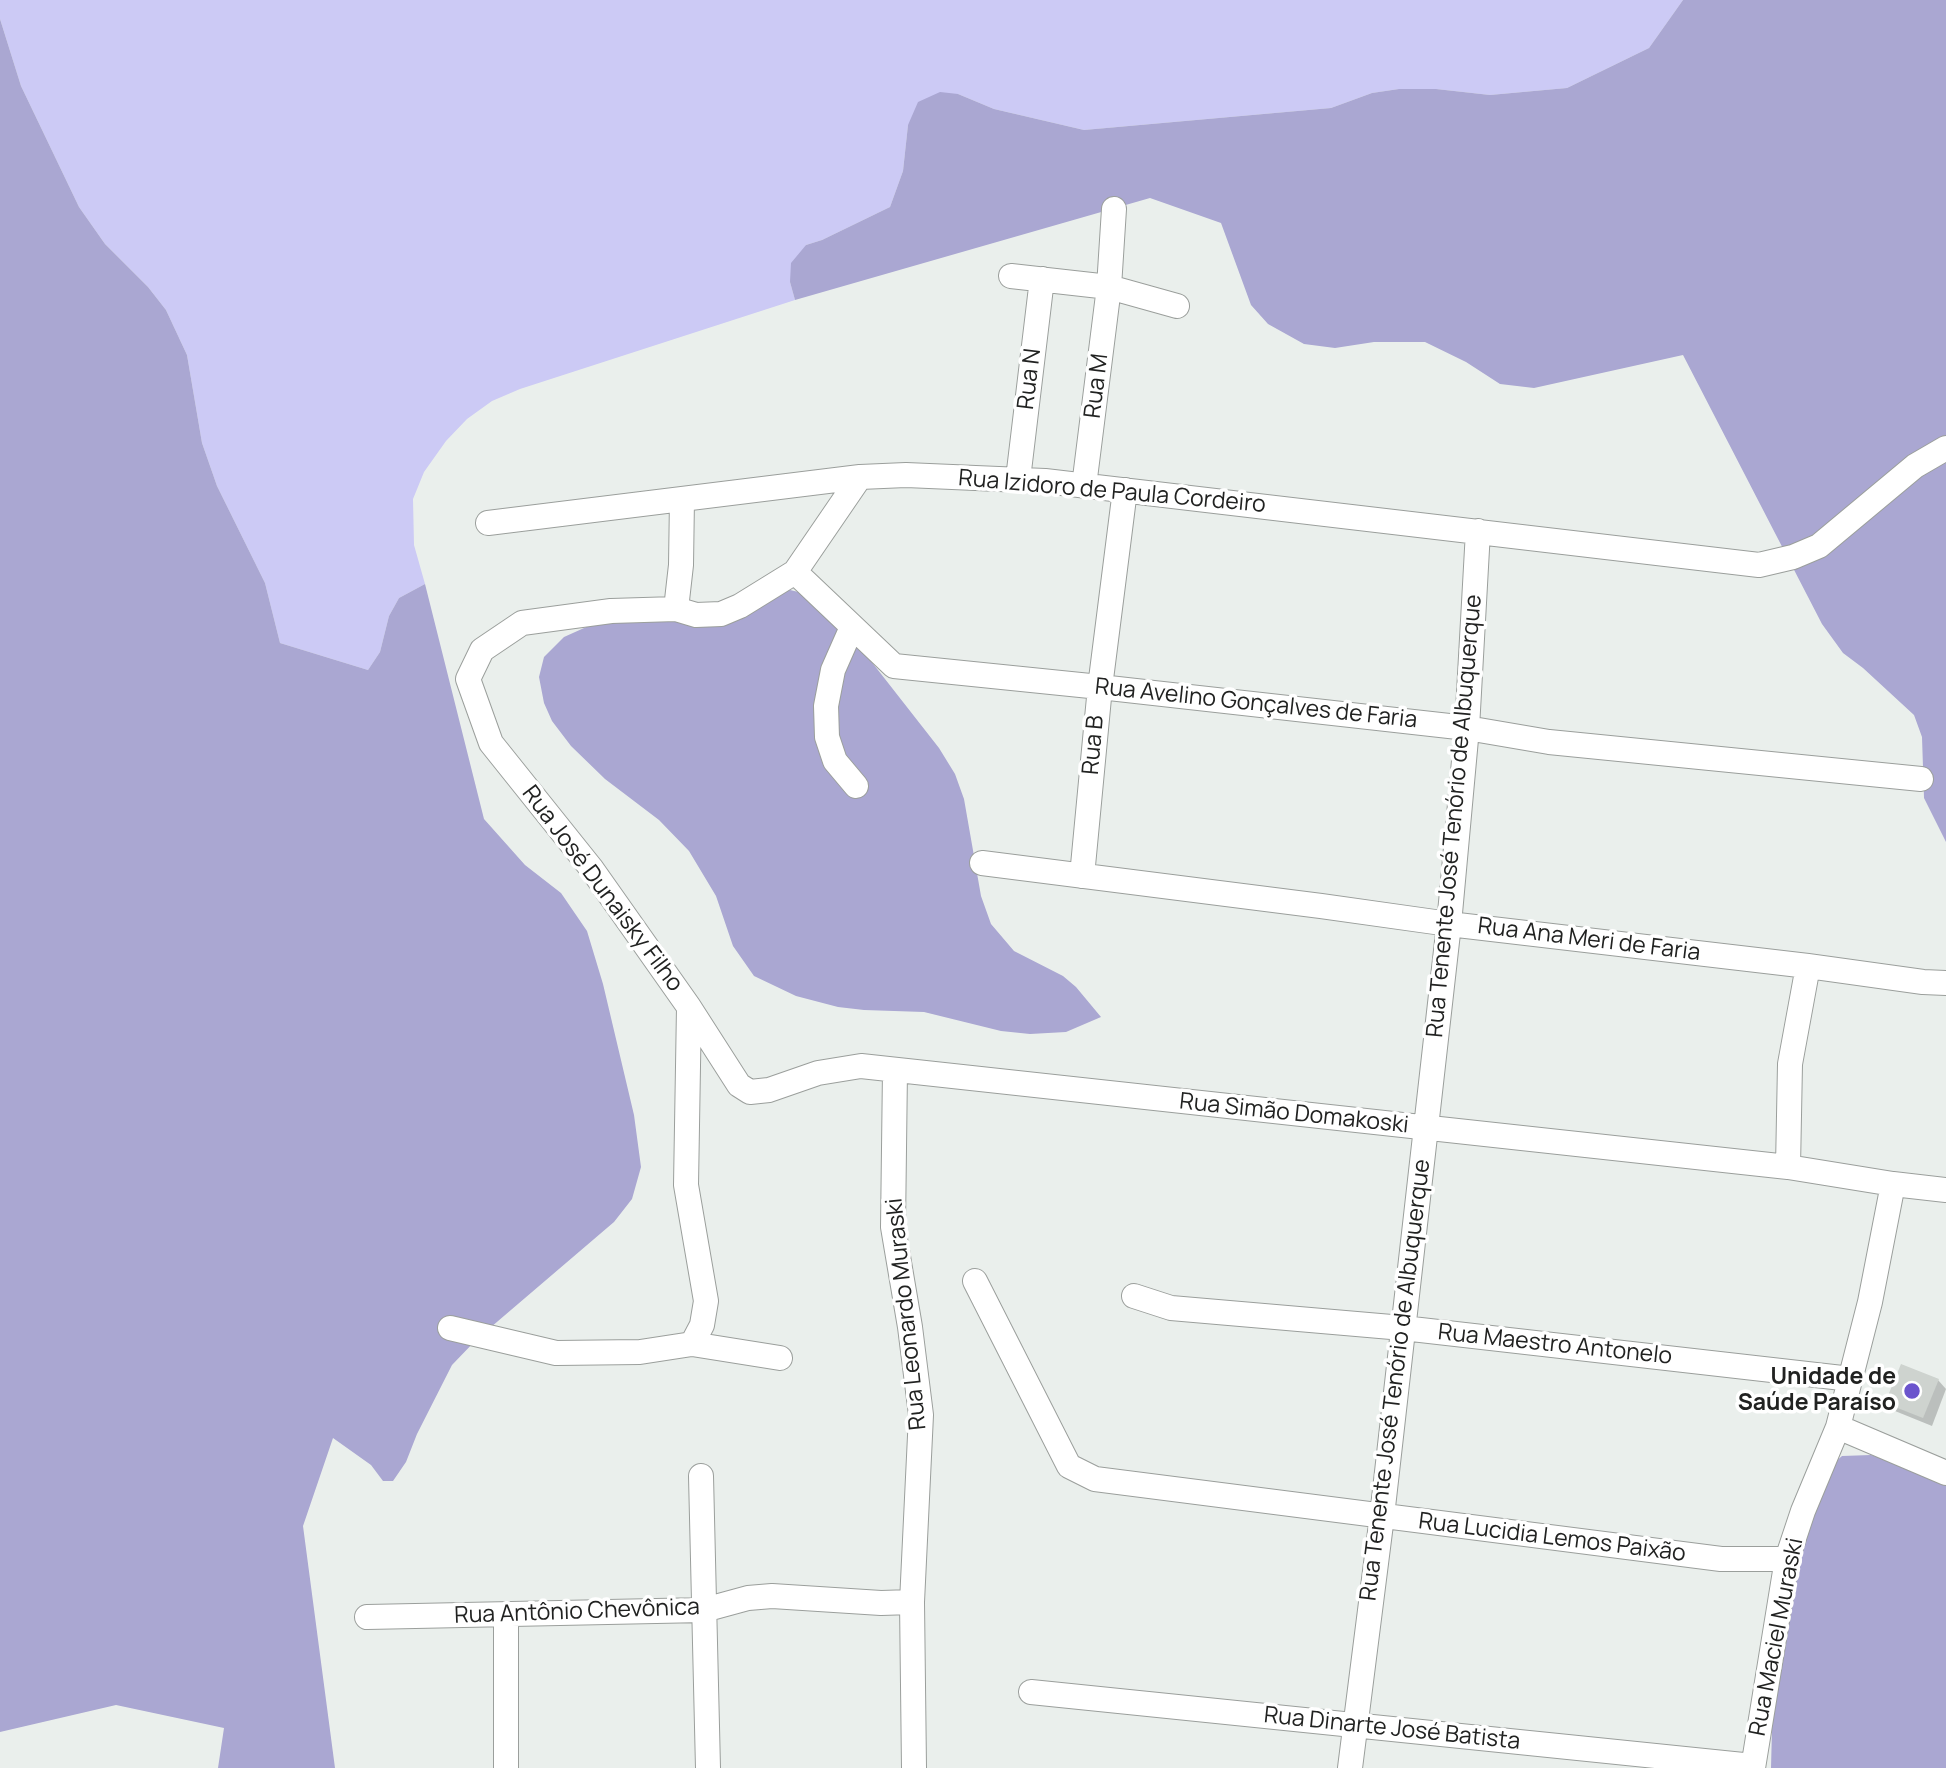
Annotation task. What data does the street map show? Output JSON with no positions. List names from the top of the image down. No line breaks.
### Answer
{"streets":{"street":["Rua N","Rua M","Rua Izidoro de Paula Cordeiro","Rua Avelino Gonçalves de Faria","Rua B","Rua Tenente José Tenório de Albuquerque","Rua José Dunaisky Filho","Rua Ana Meri de Faria","Rua Simão Domakoski","Rua Leonardo Muraski","Rua Maestro Antonelo","Rua Lucidia Lemos Paixão","Rua Antônio Chevônica","Rua Maciel Muraski","Rua Dinarte José Batista"]},"crossings":[["Rua N","Rua Izidoro de Paula Cordeiro"],["Rua M","Rua Izidoro de Paula Cordeiro"],["Rua Izidoro de Paula Cordeiro","Rua B"],["Rua Izidoro de Paula Cordeiro","Rua Tenente José Tenório de Albuquerque"],["Rua Avelino Gonçalves de Faria","Rua B"],["Rua Avelino Gonçalves de Faria","Rua Tenente José Tenório de Albuquerque"],["Rua Avelino Gonçalves de Faria","Rua José Dunaisky Filho"],["Rua B","Rua Ana Meri de Faria"],["Rua Tenente José Tenório de Albuquerque","Rua Ana Meri de Faria"],["Rua Tenente José Tenório de Albuquerque","Rua Simão Domakoski"],["Rua Tenente José Tenório de Albuquerque","Rua Maestro Antonelo"],["Rua Tenente José Tenório de Albuquerque","Rua Lucidia Lemos Paixão"],["Rua Tenente José Tenório de Albuquerque","Rua Dinarte José Batista"],["Rua José Dunaisky Filho","Rua Simão Domakoski"],["Rua Simão Domakoski","Rua Leonardo Muraski"],["Rua Simão Domakoski","Rua Maciel Muraski"],["Rua Leonardo Muraski","Rua Antônio Chevônica"],["Rua Maestro Antonelo","Rua Maciel Muraski"],["Rua Lucidia Lemos Paixão","Rua Maciel Muraski"],["Rua Maciel Muraski","Rua Dinarte José Batista"]],"places":["Unidade de Saúde Paraíso"]}
